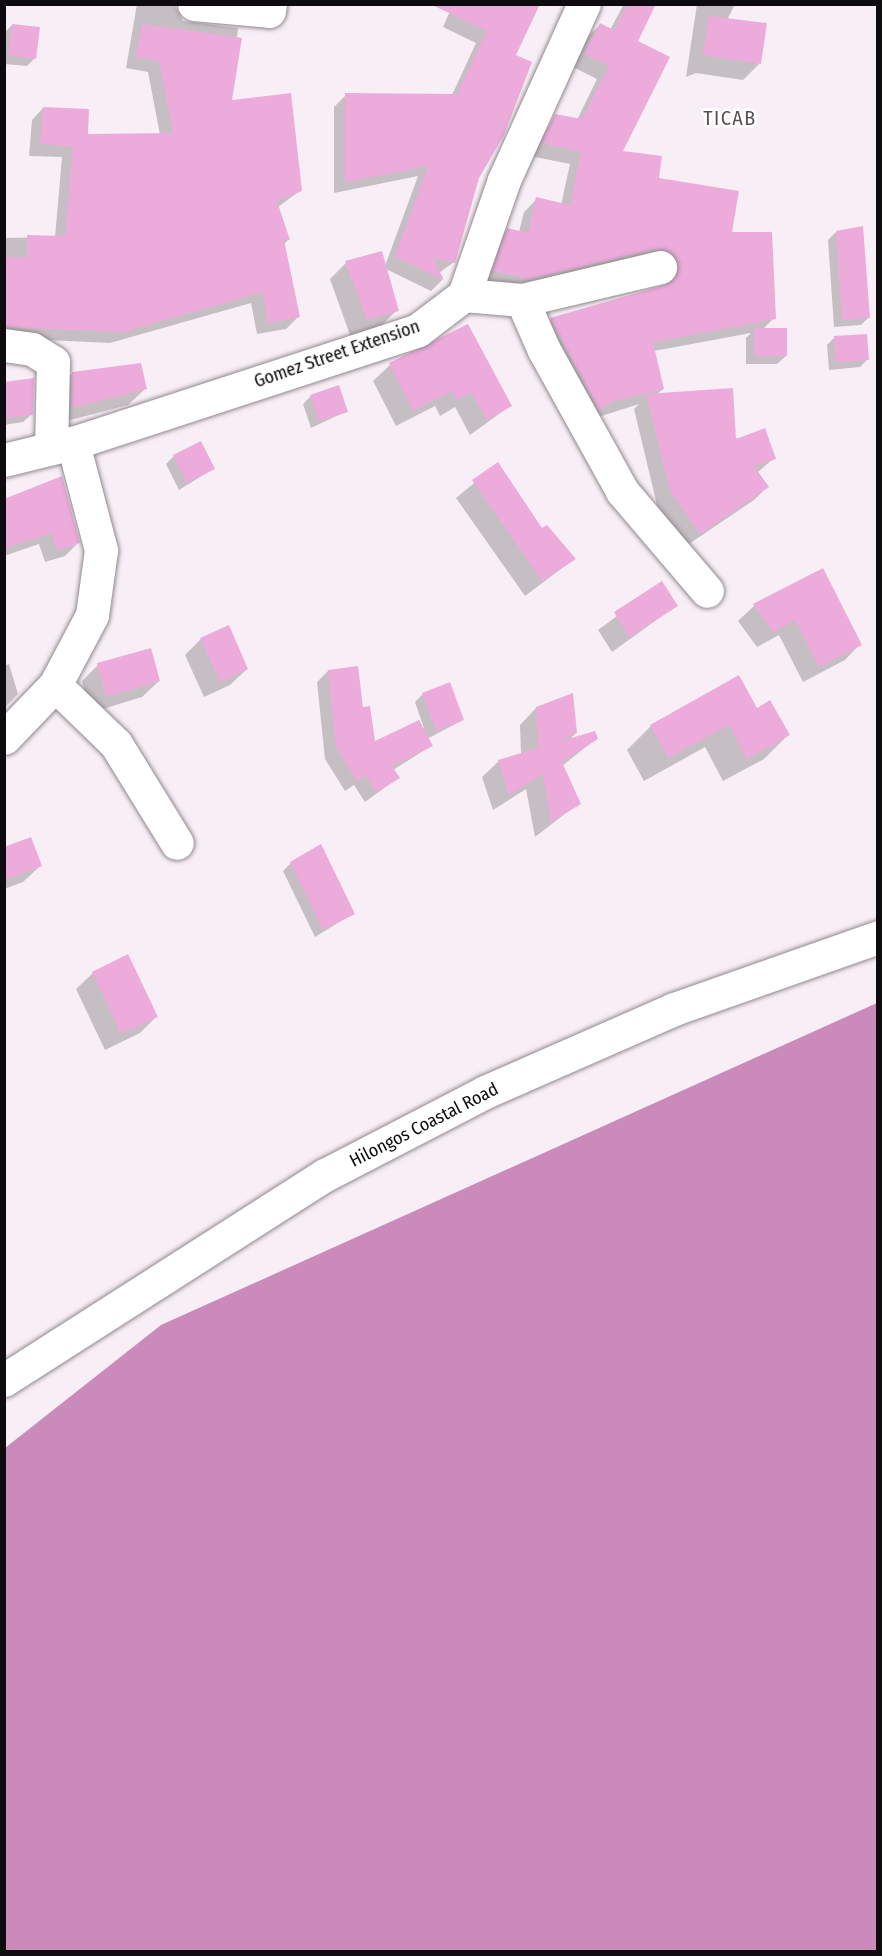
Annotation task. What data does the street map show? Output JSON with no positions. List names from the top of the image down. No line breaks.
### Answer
{"streets":{"street":["Gomez Street Extension","Hilongos Coastal Road"]},"districts":["TICAB"]}
